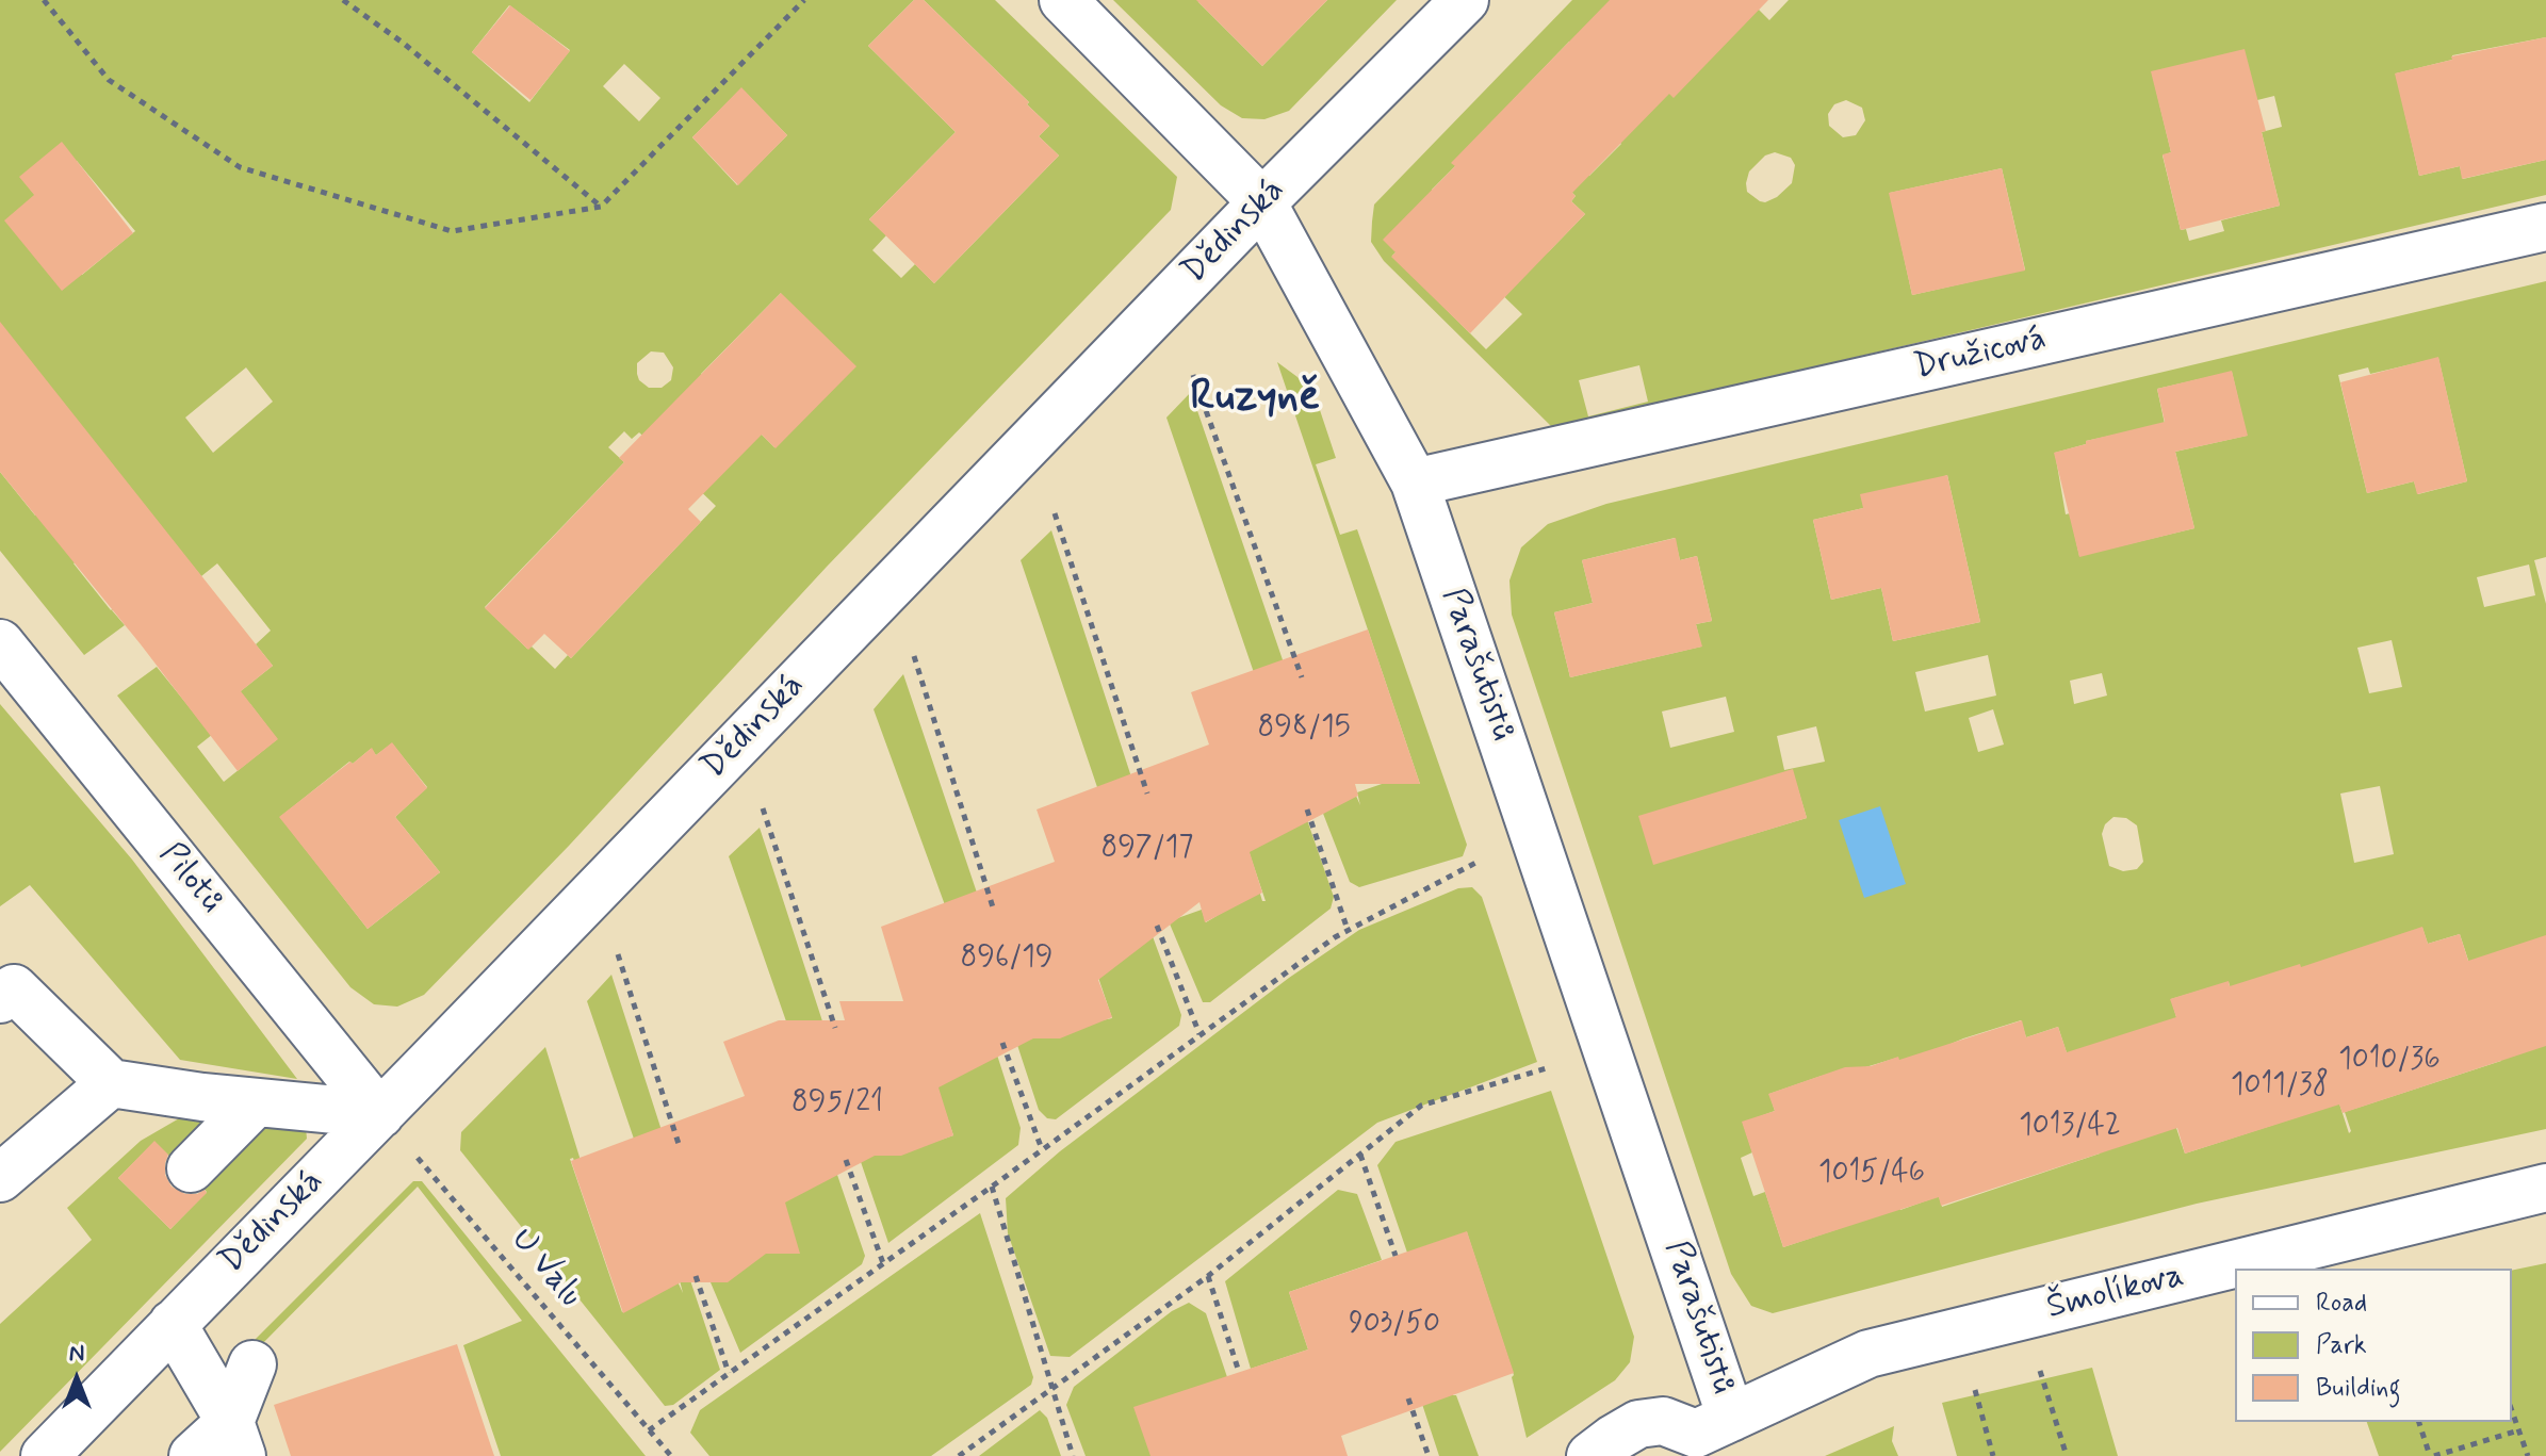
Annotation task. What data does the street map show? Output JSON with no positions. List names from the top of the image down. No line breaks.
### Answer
{"streets":{"street":["Dědinská","Družicová","Parašutistů","Pilotů","Šmolíkova"],"path":["U Valu"]},"crossings":[["Dědinská","Parašutistů"],["Dědinská","Pilotů"],["Dědinská","U Valu"],["Družicová","Parašutistů"],["Parašutistů","Šmolíkova"],["Pilotů","U Valu"]],"districts":["Ruzyně"],"house_numbers":["898/15","897/17","896/19","1010/36","1011/38","895/21","1013/42","1015/46","903/50"],"legend":["Road","Park","Building"],"north":"top"}
